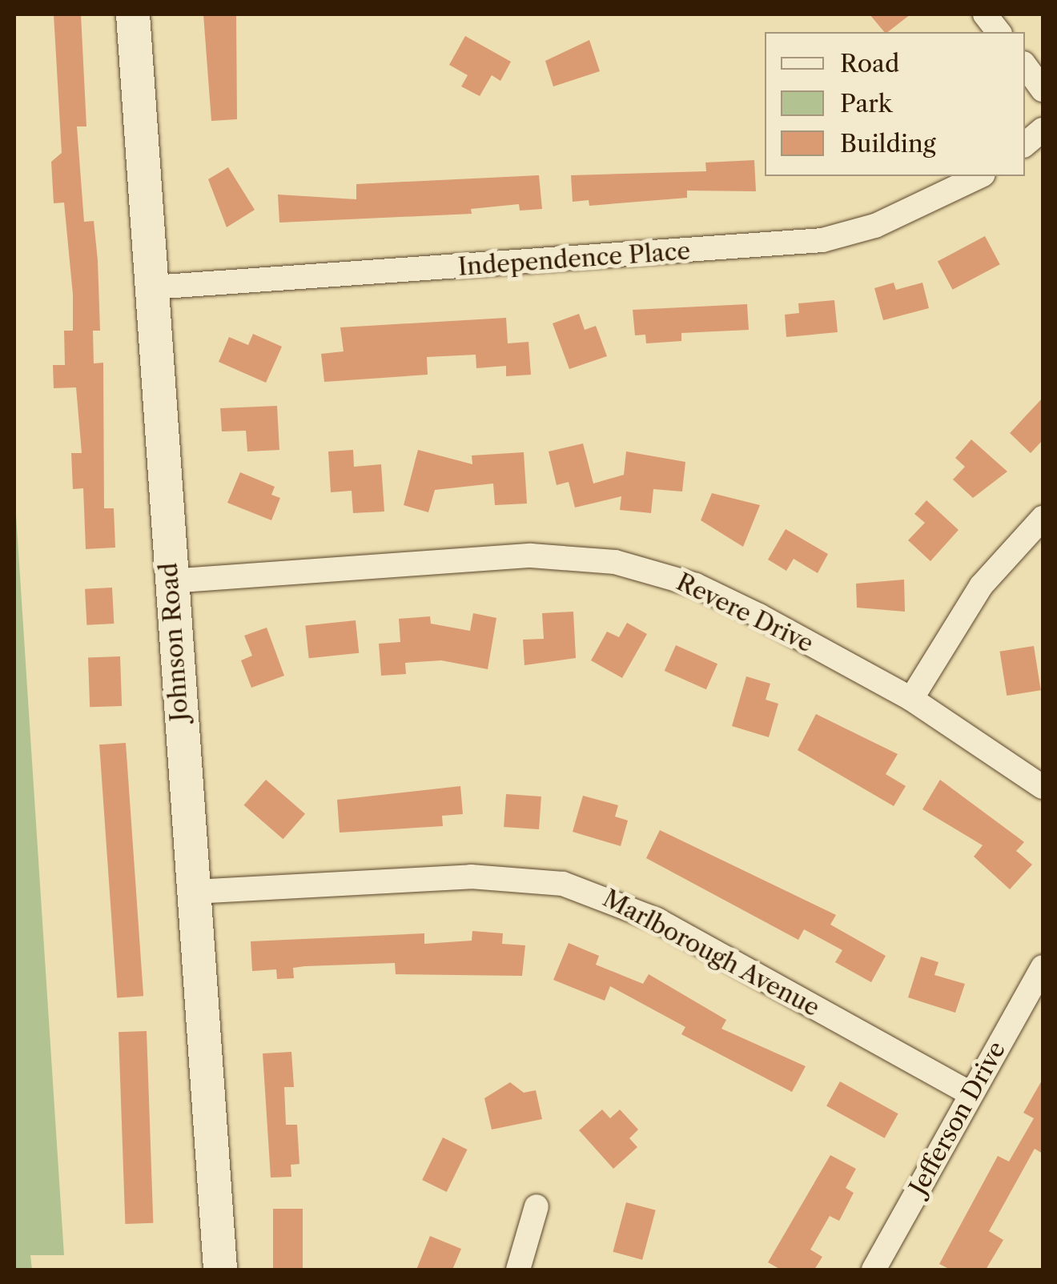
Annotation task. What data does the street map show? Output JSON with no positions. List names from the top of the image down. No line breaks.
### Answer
{"streets":{"street":["Independence Place","Revere Drive","Johnson Road","Marlborough Avenue","Jefferson Drive"]},"crossings":[["Independence Place","Johnson Road"],["Revere Drive","Johnson Road"],["Johnson Road","Marlborough Avenue"],["Marlborough Avenue","Jefferson Drive"]],"legend":["Road","Park","Building"]}
